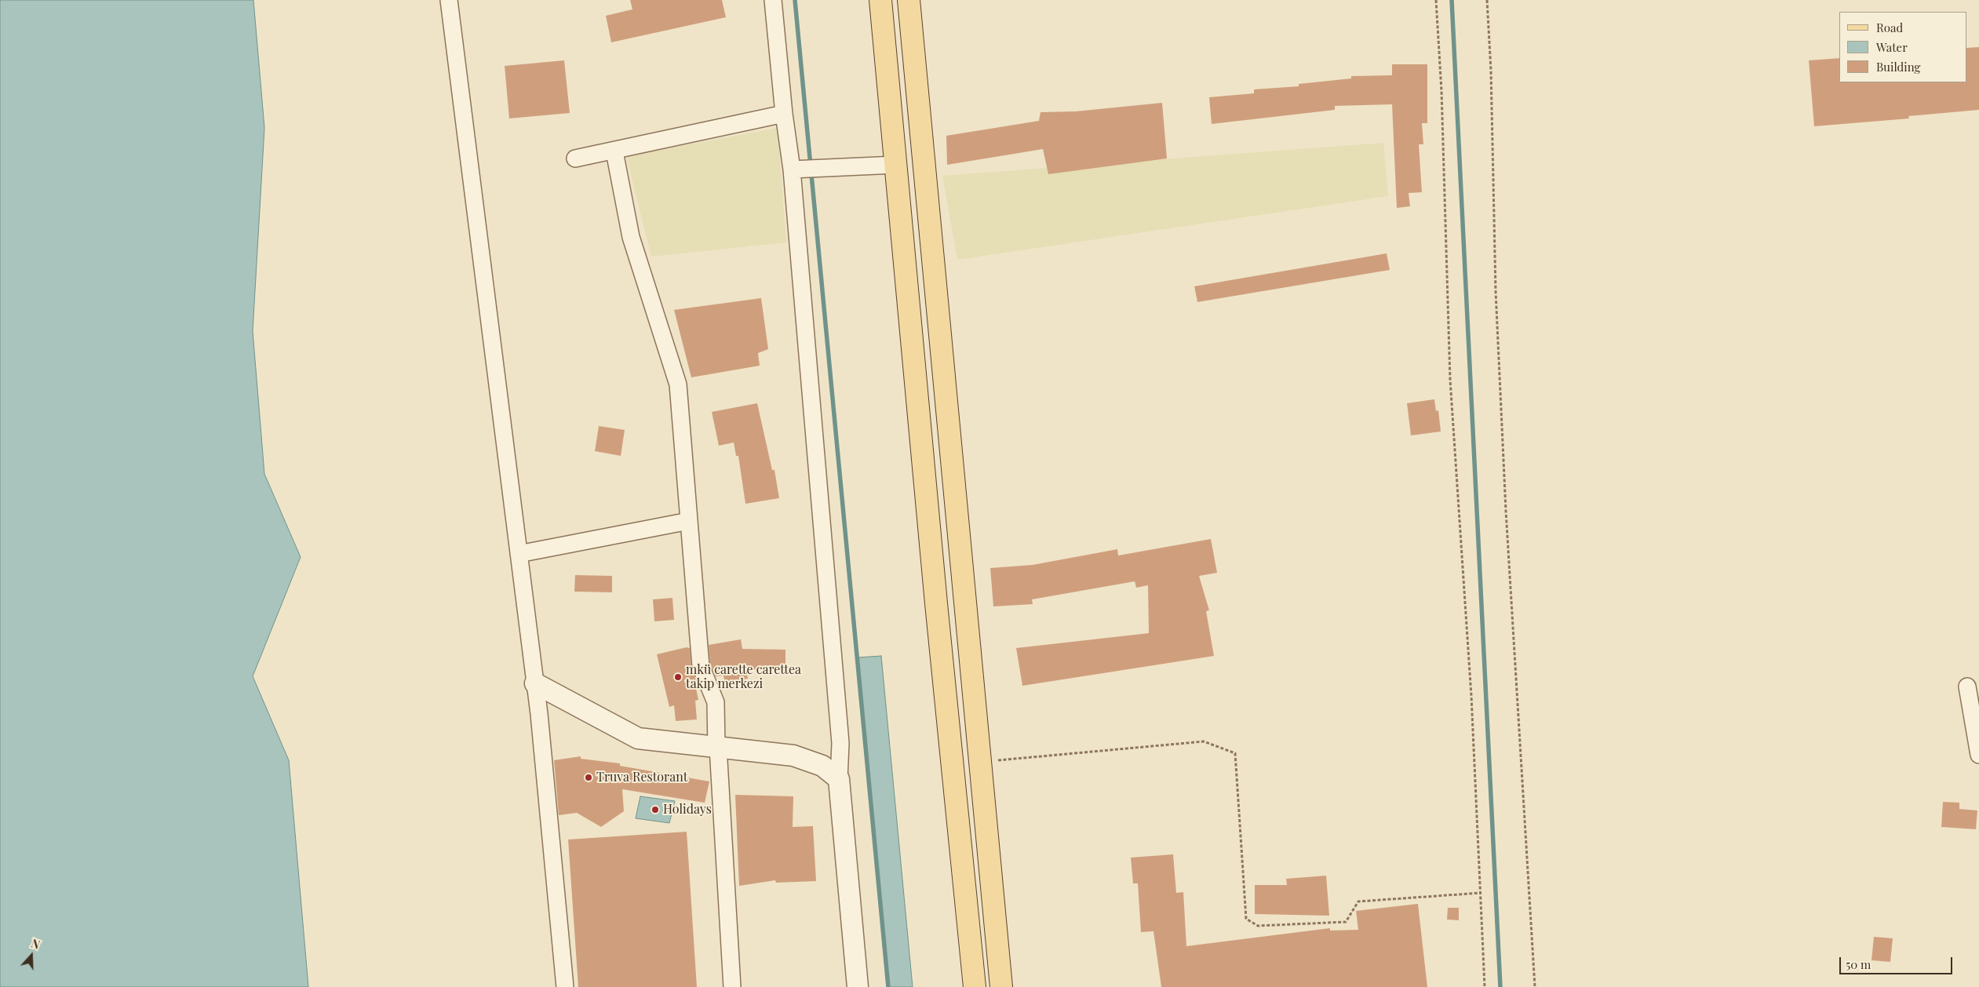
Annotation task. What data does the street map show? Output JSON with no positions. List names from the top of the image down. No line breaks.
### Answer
{"places":["mkü carette carettea takip merkezi","Truva Restorant","Holidays"],"legend":["Road","Water","Building"],"scale_bar":"50 m","north":"top"}
